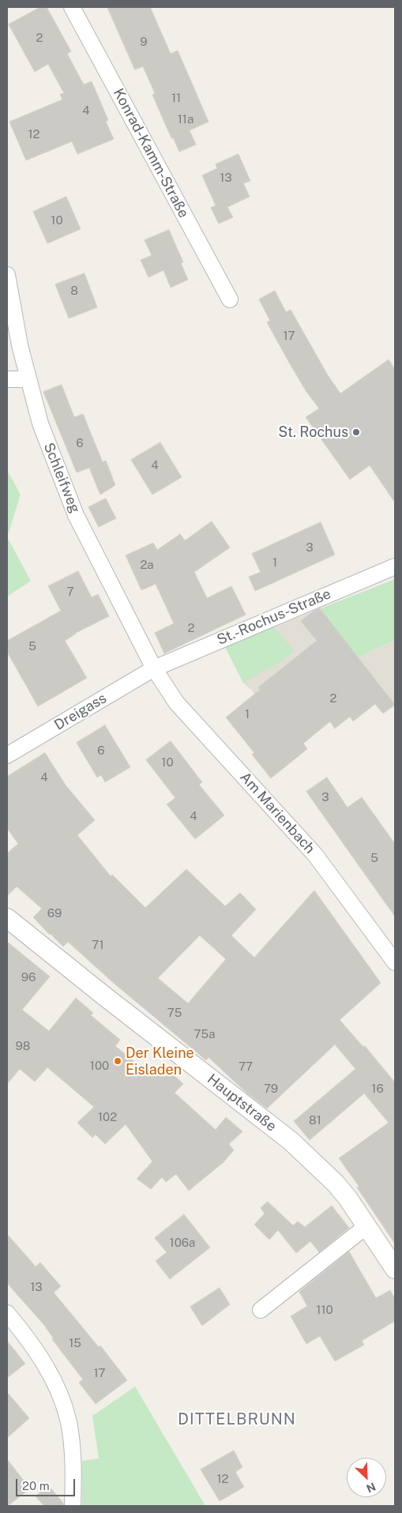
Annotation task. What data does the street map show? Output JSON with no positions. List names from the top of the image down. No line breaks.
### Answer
{"streets":{"street":["Konrad-Kamm-Straße","Schleifweg","St.-Rochus-Straße","Dreigass","Am Marienbach","Hauptstraße"]},"crossings":[["Schleifweg","St.-Rochus-Straße"],["Schleifweg","Dreigass"],["Schleifweg","Am Marienbach"],["St.-Rochus-Straße","Dreigass"],["St.-Rochus-Straße","Am Marienbach"],["Dreigass","Am Marienbach"]],"districts":["DITTELBRUNN"],"places":["St. Rochus","Der Kleine Eisladen"],"house_numbers":["2","9","11","4","11a","12","13","10","8","17","6","4","3","1","2a","7","2","5","2","1","6","10","4","3","4","5","69","71","96","75","75a","98","100","77","79","16","102","81","106a","13","110","15","17","12"],"scale_bar":"20 m","north":"bottom right"}
